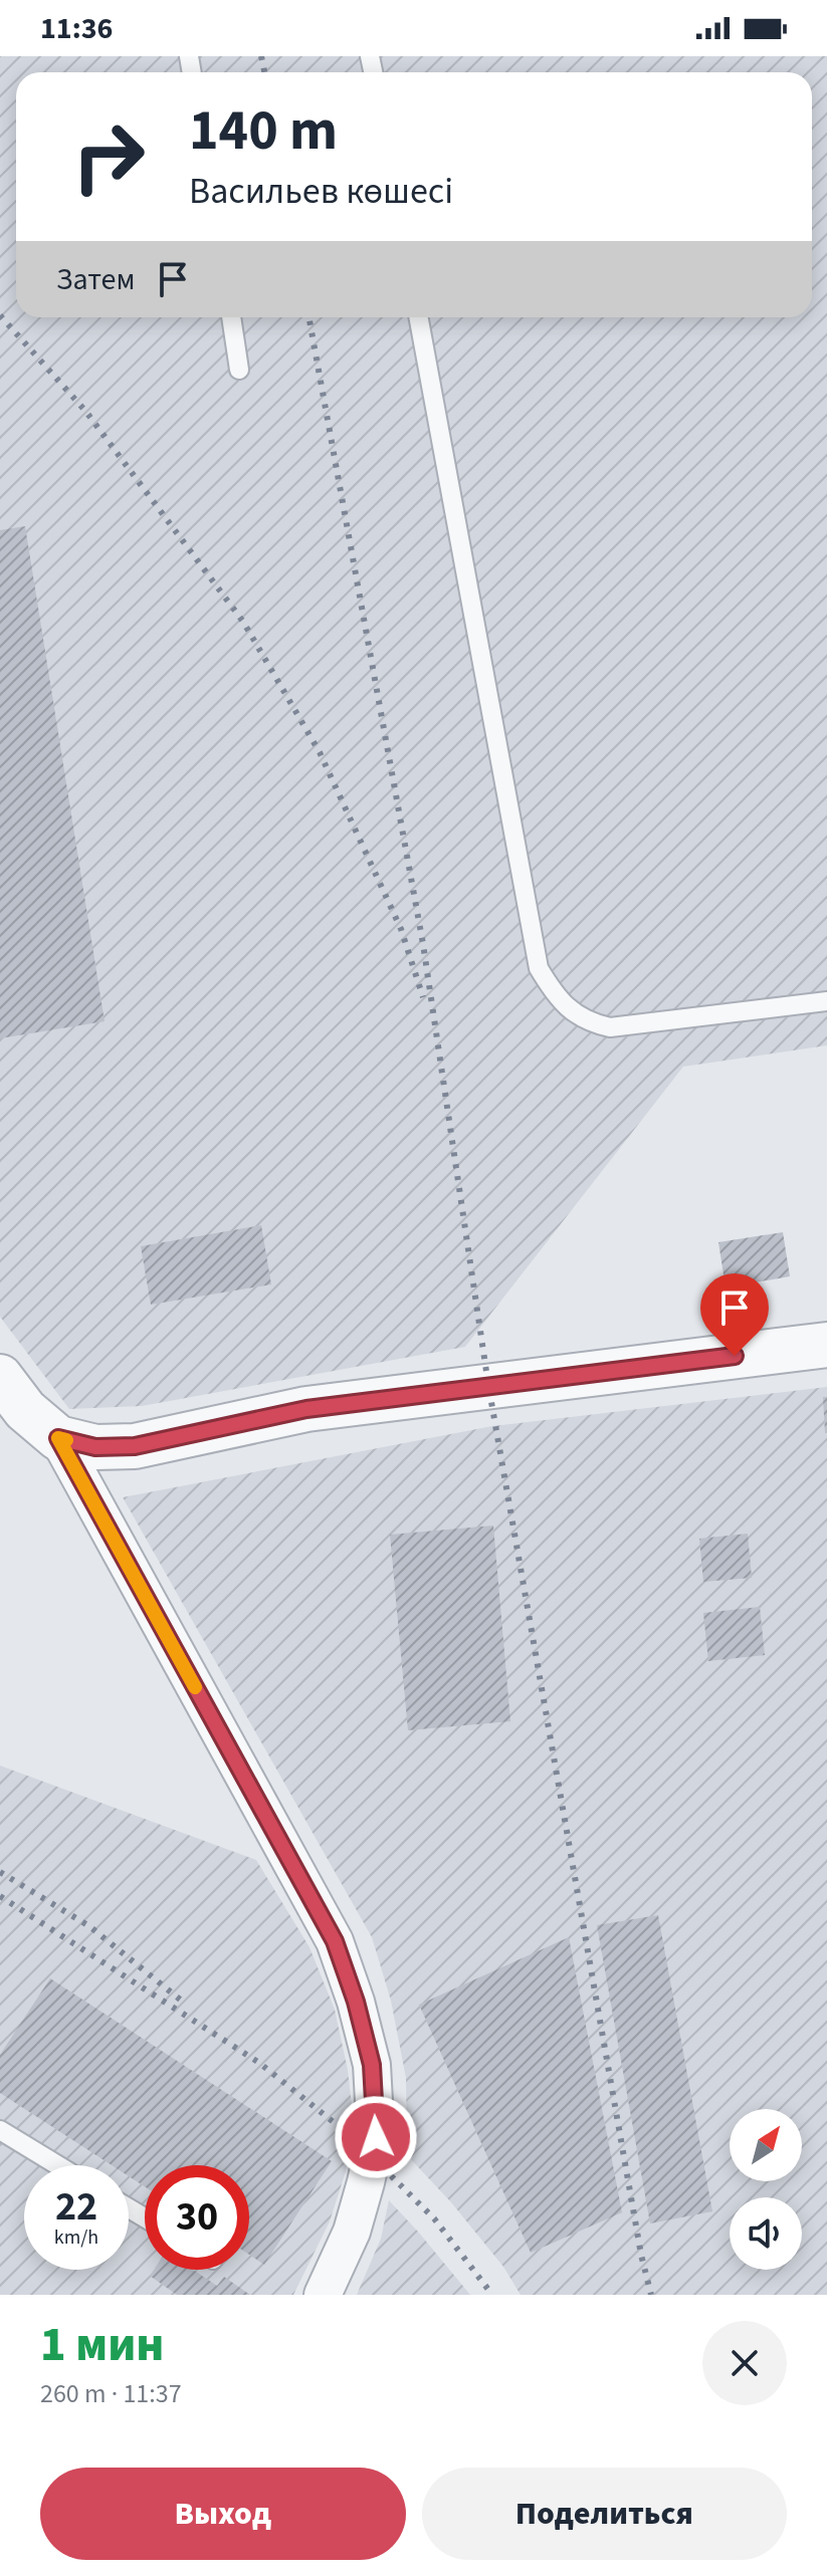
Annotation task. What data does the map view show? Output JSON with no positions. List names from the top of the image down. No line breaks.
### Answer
{"north":"top right","page":{"status":"11:36","turn":["140 m","Васильев көшесі"],"then":"Затем","speed":"22 km/h","limit":"30","heading":["1 мин","260 m · 11:37"],"buttons":["Выход","Поделиться"]}}
